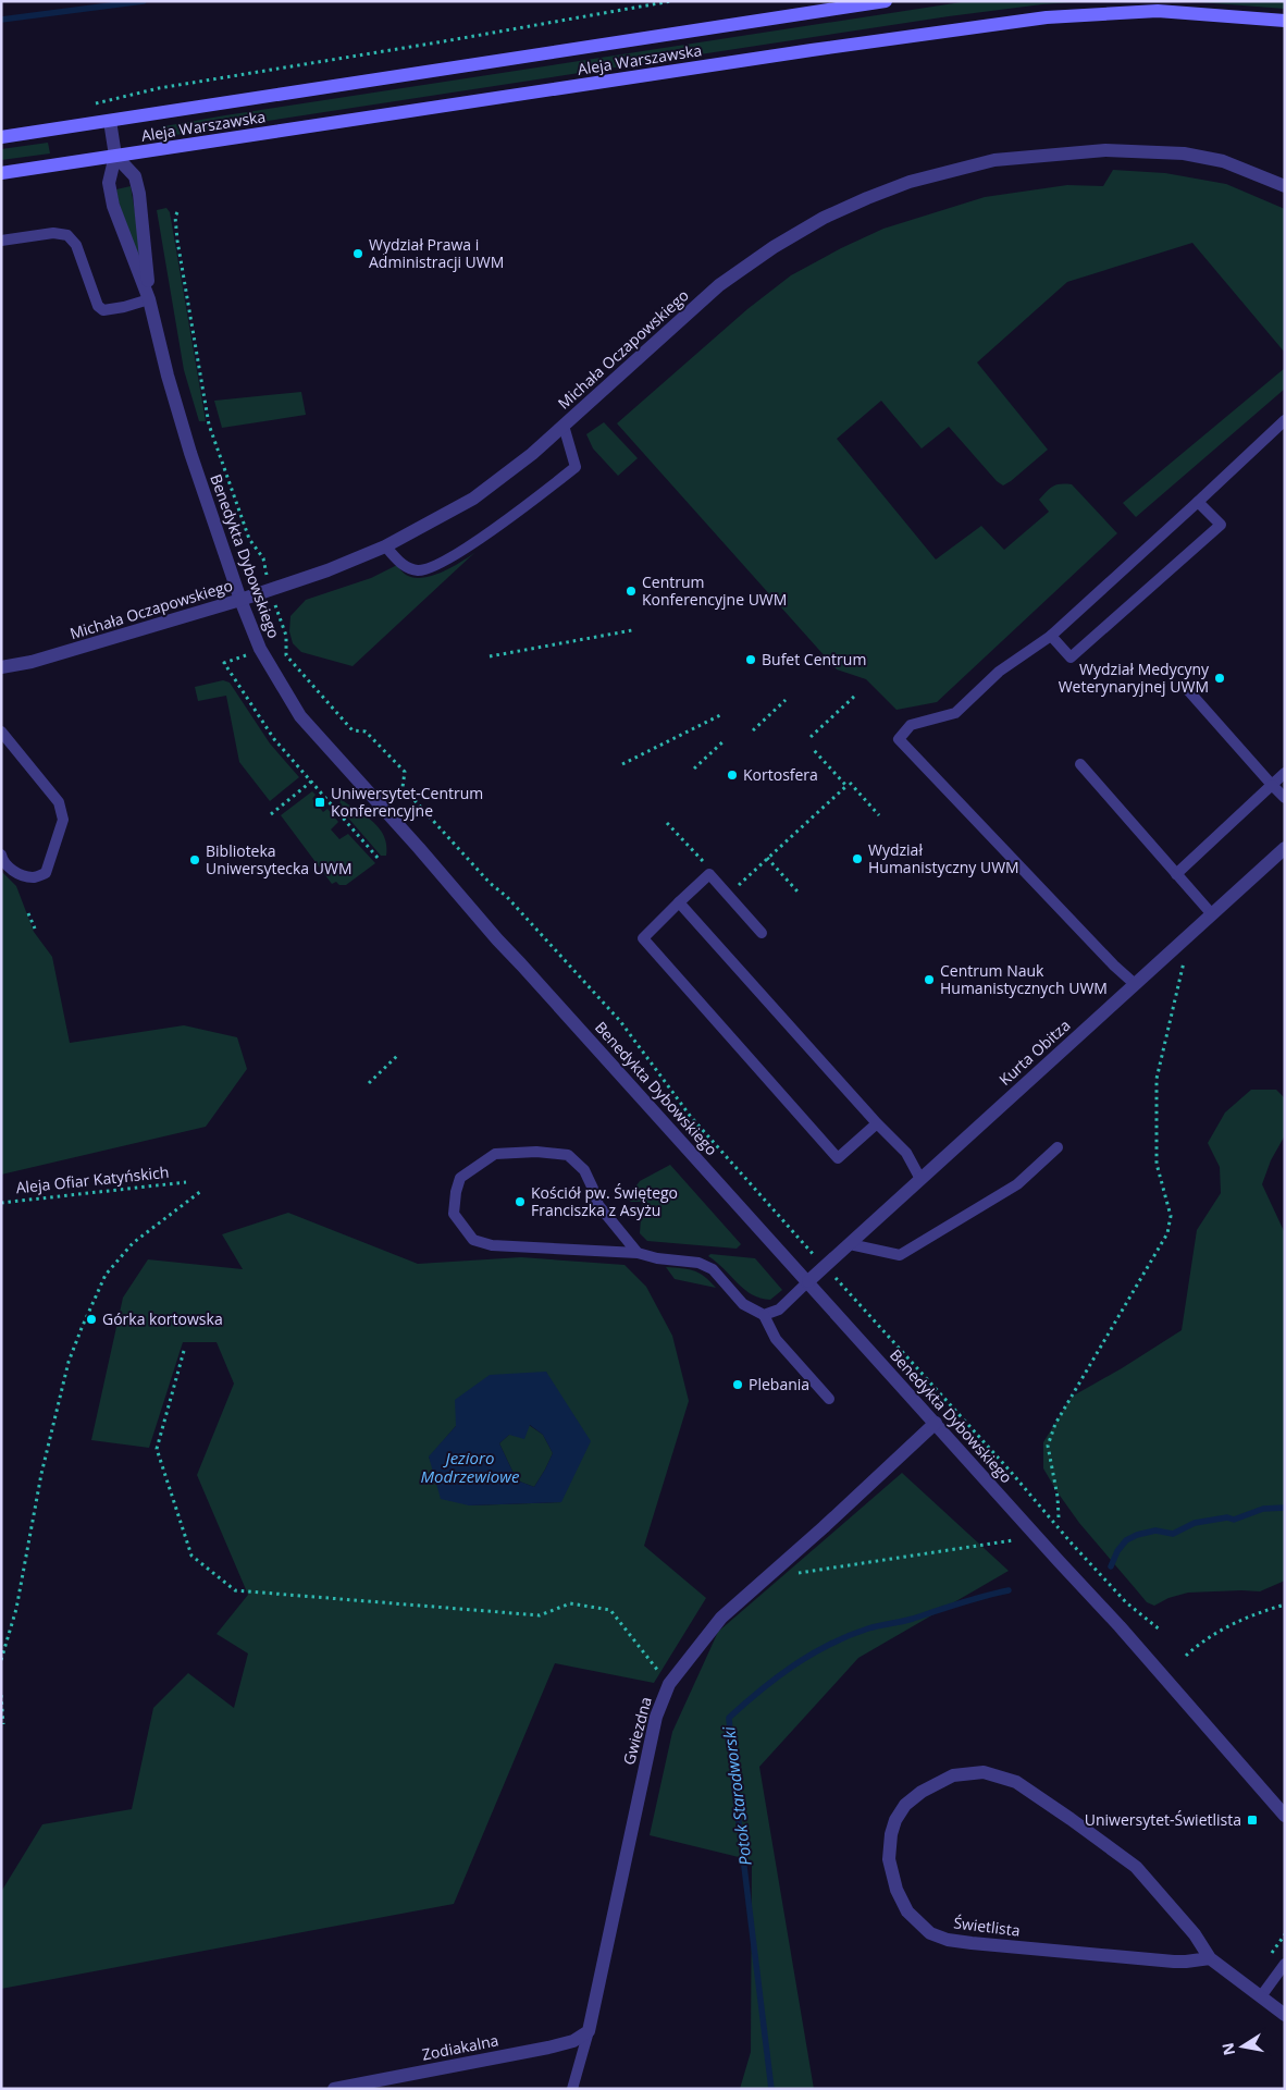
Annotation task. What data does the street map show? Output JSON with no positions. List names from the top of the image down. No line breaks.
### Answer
{"streets":{"main road":["Aleja Warszawska"],"street":["Michała Oczapowskiego","Benedykta Dybowskiego","Kurta Obitza","Gwiezdna","Świetlista","Zodiakalna"],"path":["Aleja Ofiar Katyńskich"]},"crossings":[["Aleja Warszawska","Benedykta Dybowskiego"],["Michała Oczapowskiego","Benedykta Dybowskiego"],["Benedykta Dybowskiego","Kurta Obitza"],["Benedykta Dybowskiego","Gwiezdna"],["Gwiezdna","Zodiakalna"]],"water":["Jezioro Modrzewiowe","Potok Starodworski"],"places":{"other":["Wydział Prawa i Administracji UWM","Centrum Konferencyjne UWM","Bufet Centrum","Wydział Medycyny Weterynaryjnej UWM","Kortosfera","Wydział Humanistyczny UWM","Biblioteka Uniwersytecka UWM","Centrum Nauk Humanistycznych UWM","Kościół pw. Świętego Franciszka z Asyżu","Górka kortowska","Plebania"],"transit":["Uniwersytet-Centrum Konferencyjne","Uniwersytet-Świetlista"]},"north":"left"}
